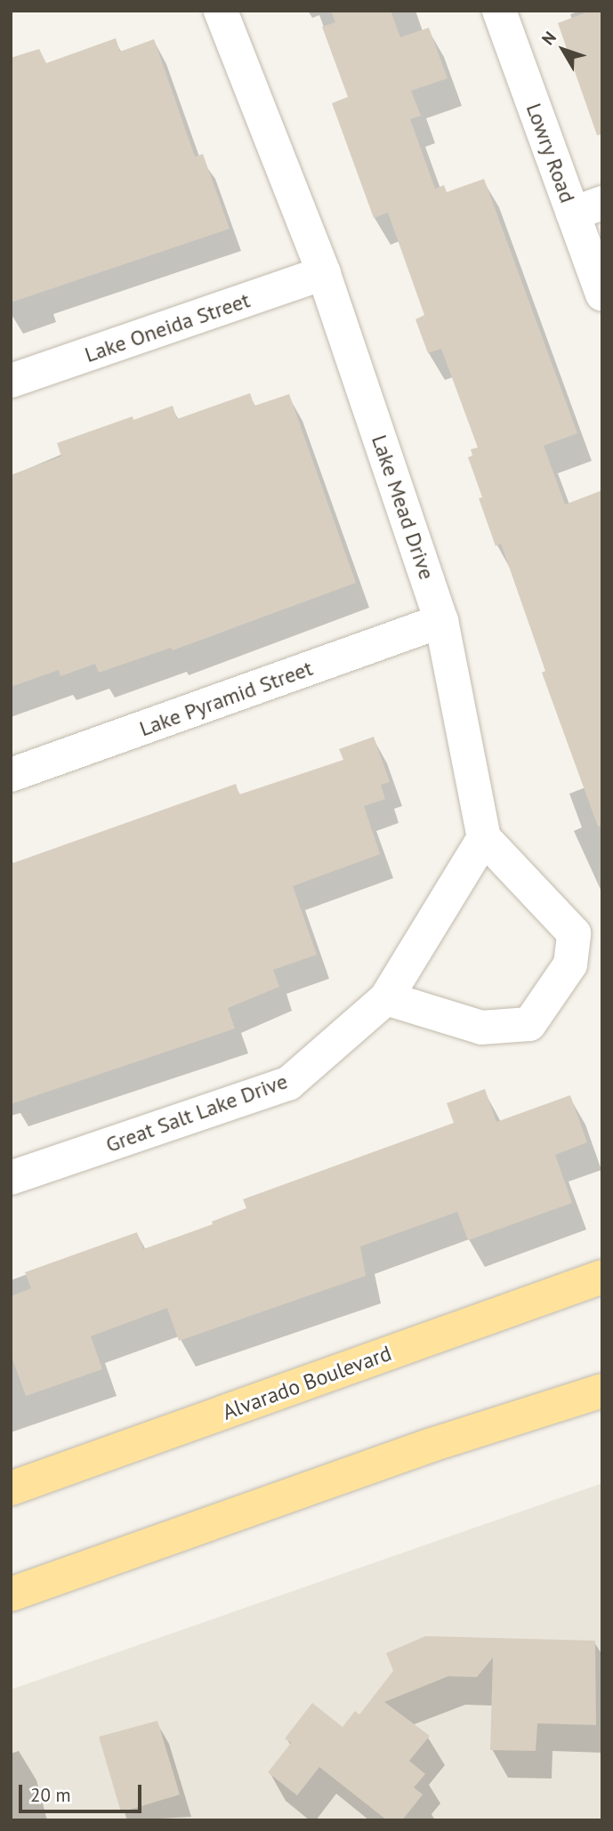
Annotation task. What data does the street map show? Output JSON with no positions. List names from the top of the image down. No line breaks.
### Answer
{"streets":{"main road":["Alvarado Boulevard"],"street":["Lowry Road","Lake Oneida Street","Lake Mead Drive","Lake Pyramid Street","Great Salt Lake Drive"]},"crossings":[["Lake Oneida Street","Lake Mead Drive"],["Lake Mead Drive","Lake Pyramid Street"]],"scale_bar":"20 m","north":"top left"}
